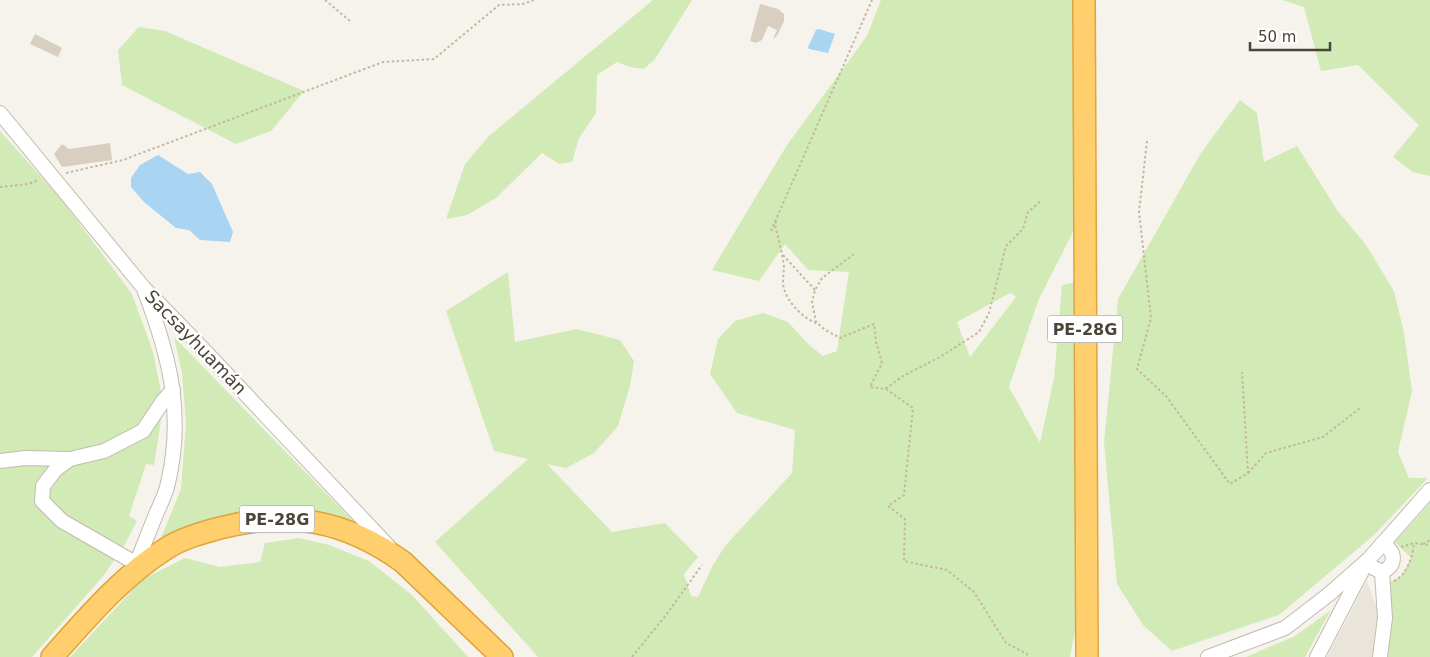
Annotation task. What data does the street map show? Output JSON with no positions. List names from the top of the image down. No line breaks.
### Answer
{"streets":{"highway":["PE-28G"],"street":["Sacsayhuamán"]},"crossings":[["PE-28G","Sacsayhuamán"]],"scale_bar":"50 m"}
